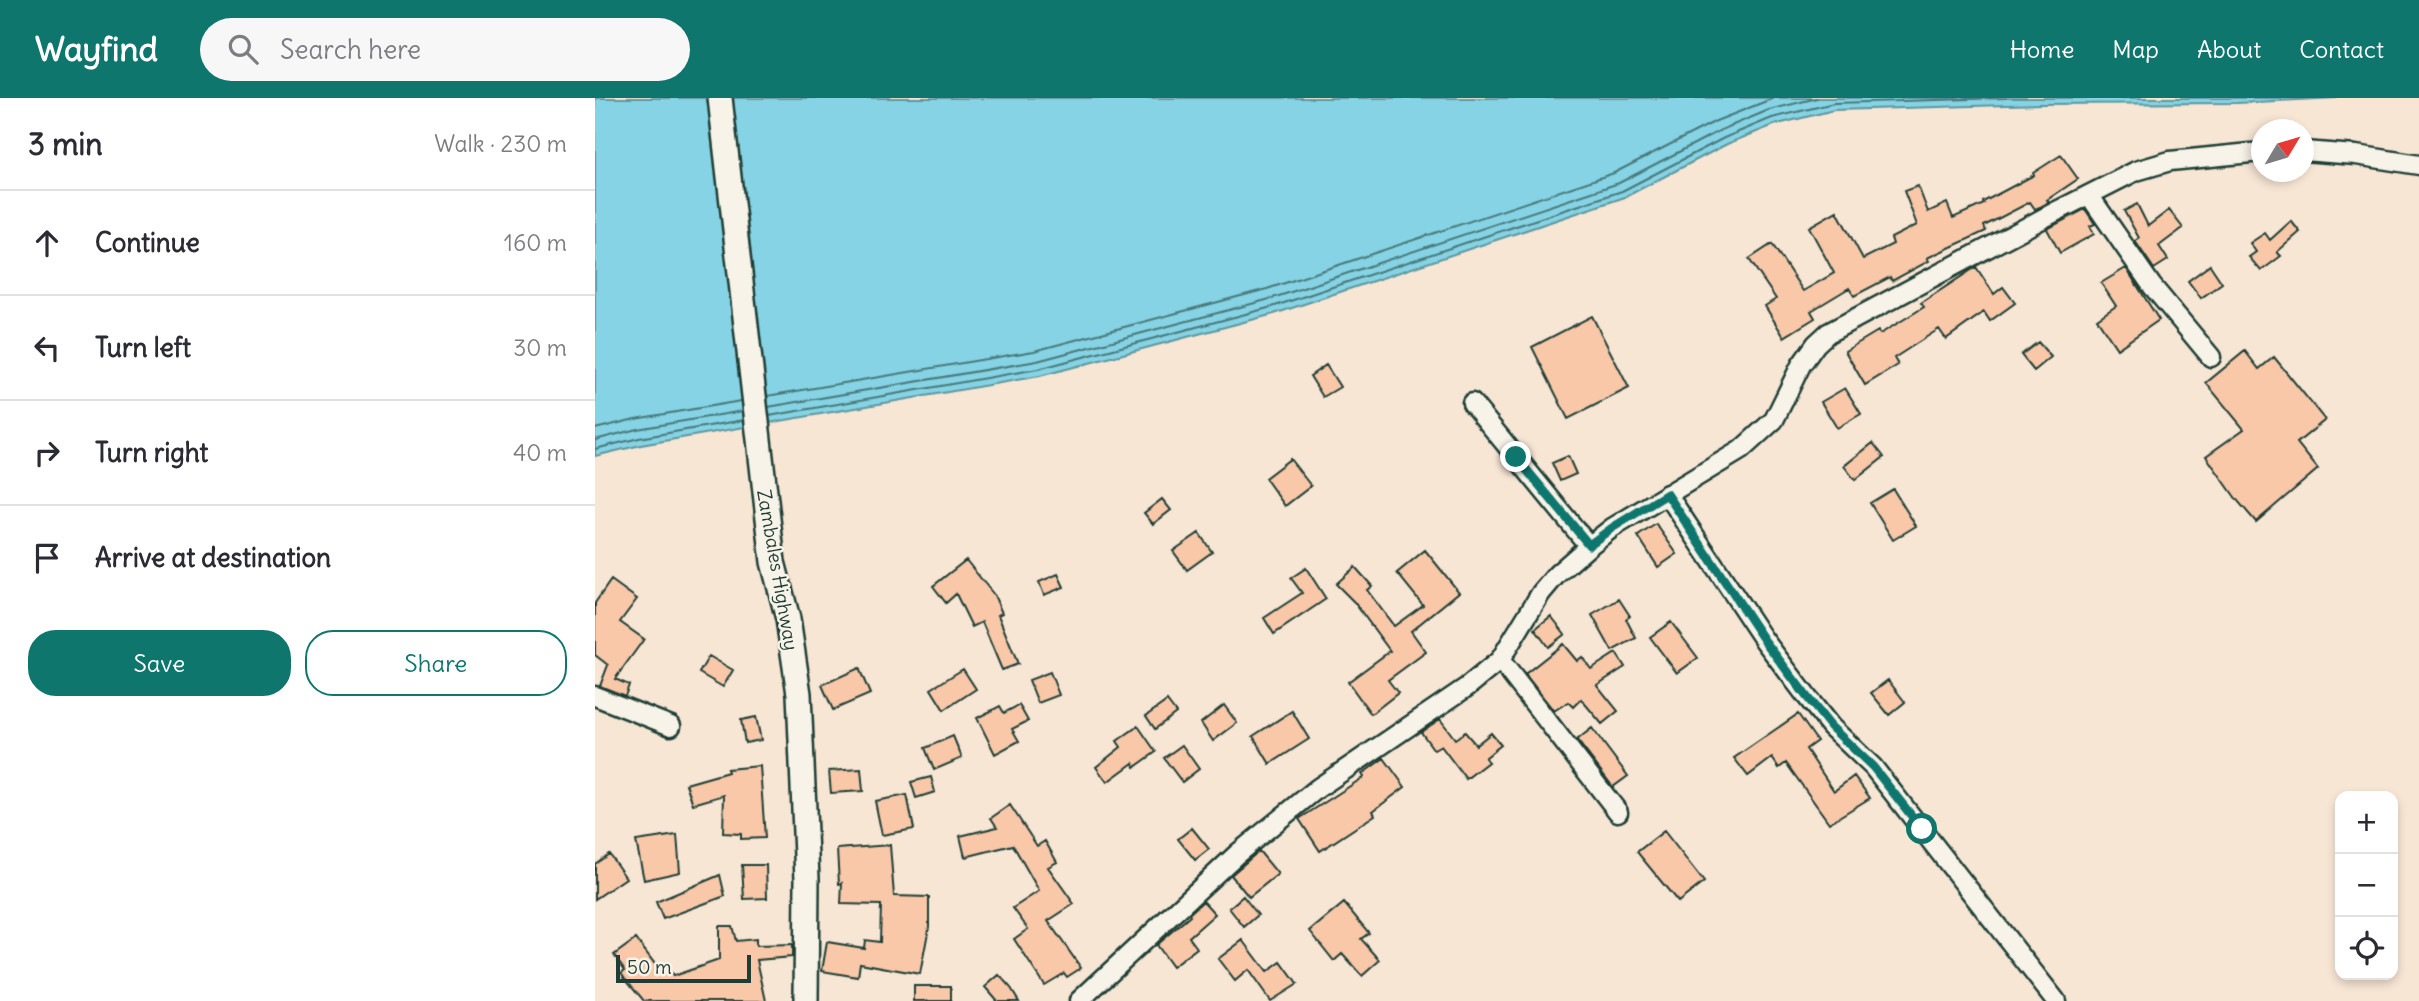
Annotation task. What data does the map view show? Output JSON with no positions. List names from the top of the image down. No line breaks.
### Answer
{"streets":{"main road":["Zambales Highway"]},"scale_bar":"50 m","north":"top right","page":{"header":"Wayfind","search":"Search here","nav":["Home","Map","About","Contact"],"heading":["3 min","Walk · 230 m"],"list":[["Continue","160 m"],["Turn left","30 m"],["Turn right","40 m"],"Arrive at destination"],"buttons":["Save","Share"],"map_buttons":["+","−"],"scale":"50 m"}}
